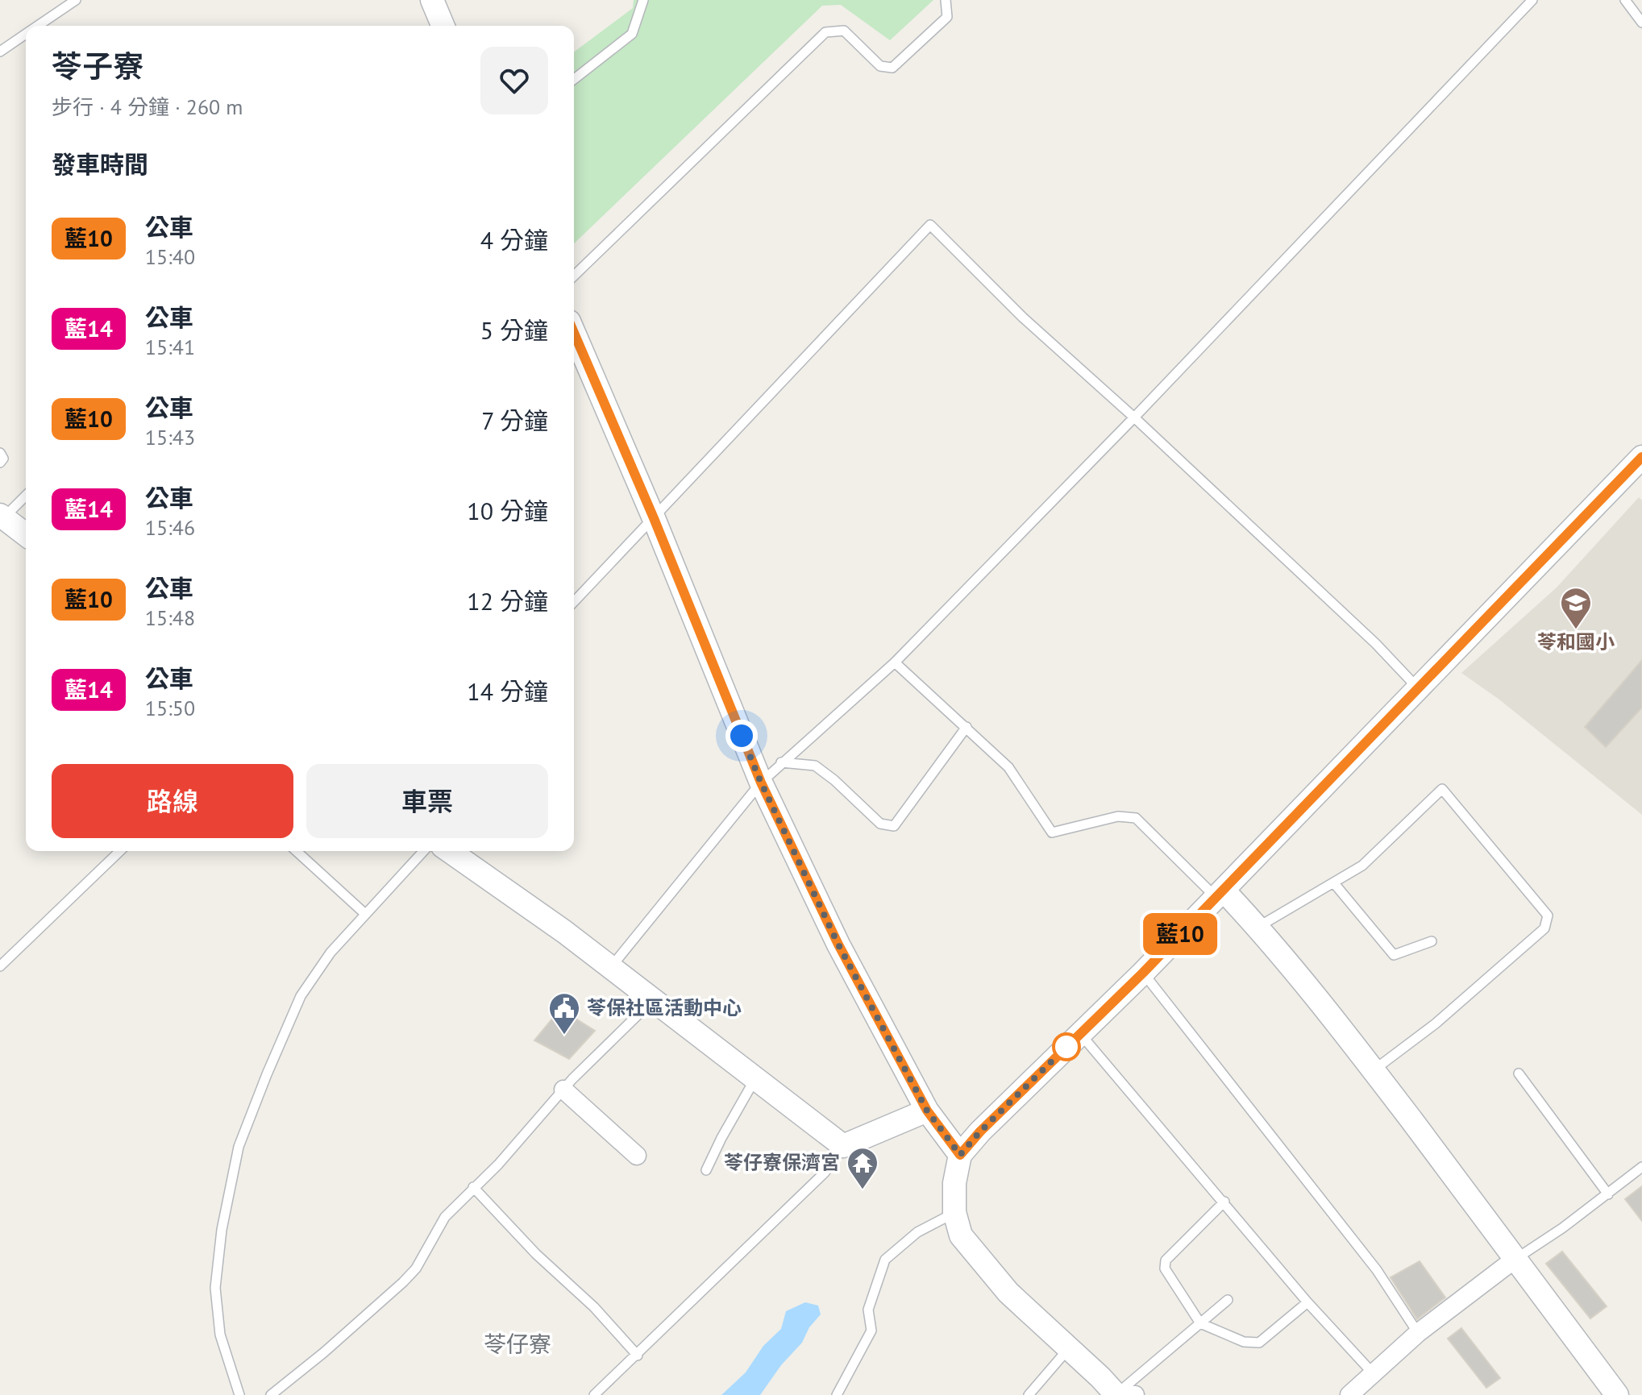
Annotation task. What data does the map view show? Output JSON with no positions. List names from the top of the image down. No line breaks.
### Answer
{"districts":["苓仔寮"],"places":{"school or university":["苓和國小"],"public building":["苓保社區活動中心"],"temple":["苓仔寮保濟宮"]},"lines":["bus line 藍10"],"page":{"on_map":"藍10","heading":[["苓子寮","步行 · 4 分鐘 · 260 m"],"發車時間"],"list":[{"mark":"藍10","name":"公車","note":"15:40","value":"4 分鐘"},{"mark":"藍14","name":"公車","note":"15:41","value":"5 分鐘"},{"mark":"藍10","name":"公車","note":"15:43","value":"7 分鐘"},{"mark":"藍14","name":"公車","note":"15:46","value":"10 分鐘"},{"mark":"藍10","name":"公車","note":"15:48","value":"12 分鐘"},{"mark":"藍14","name":"公車","note":"15:50","value":"14 分鐘"}],"buttons":["路線","車票"]}}
